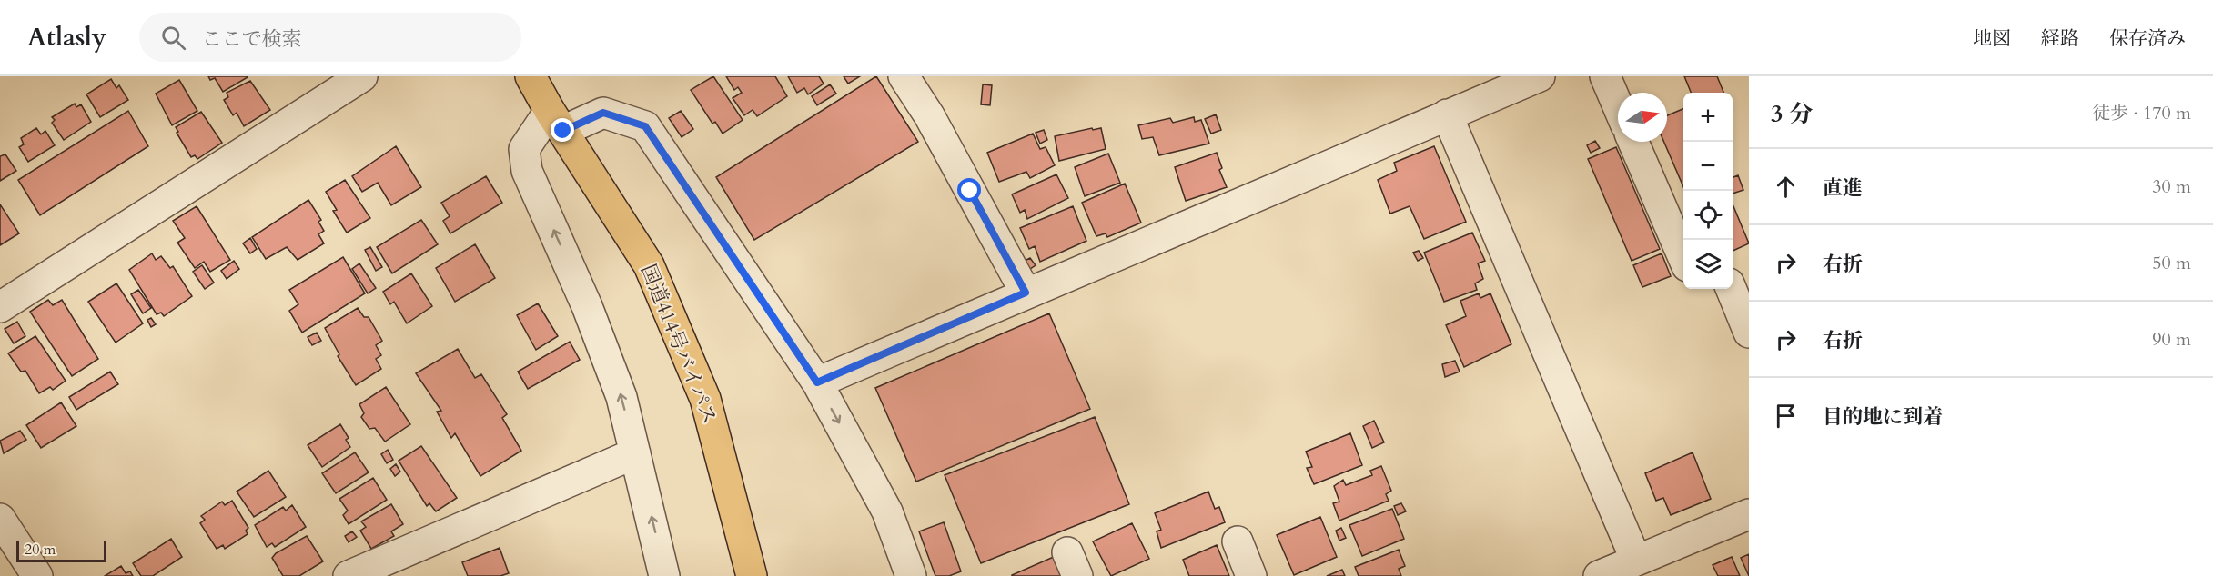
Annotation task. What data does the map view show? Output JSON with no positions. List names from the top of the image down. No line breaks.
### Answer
{"streets":{"highway":["国道414号バイパス"]},"scale_bar":"20 m","north":"right","page":{"header":"Atlasly","search":"ここで検索","nav":["地図","経路","保存済み"],"heading":["3 分","徒歩 · 170 m"],"map_buttons":["+","−"],"list":[["直進","30 m"],["右折","50 m"],["右折","90 m"],"目的地に到着"],"scale":"20 m"}}
